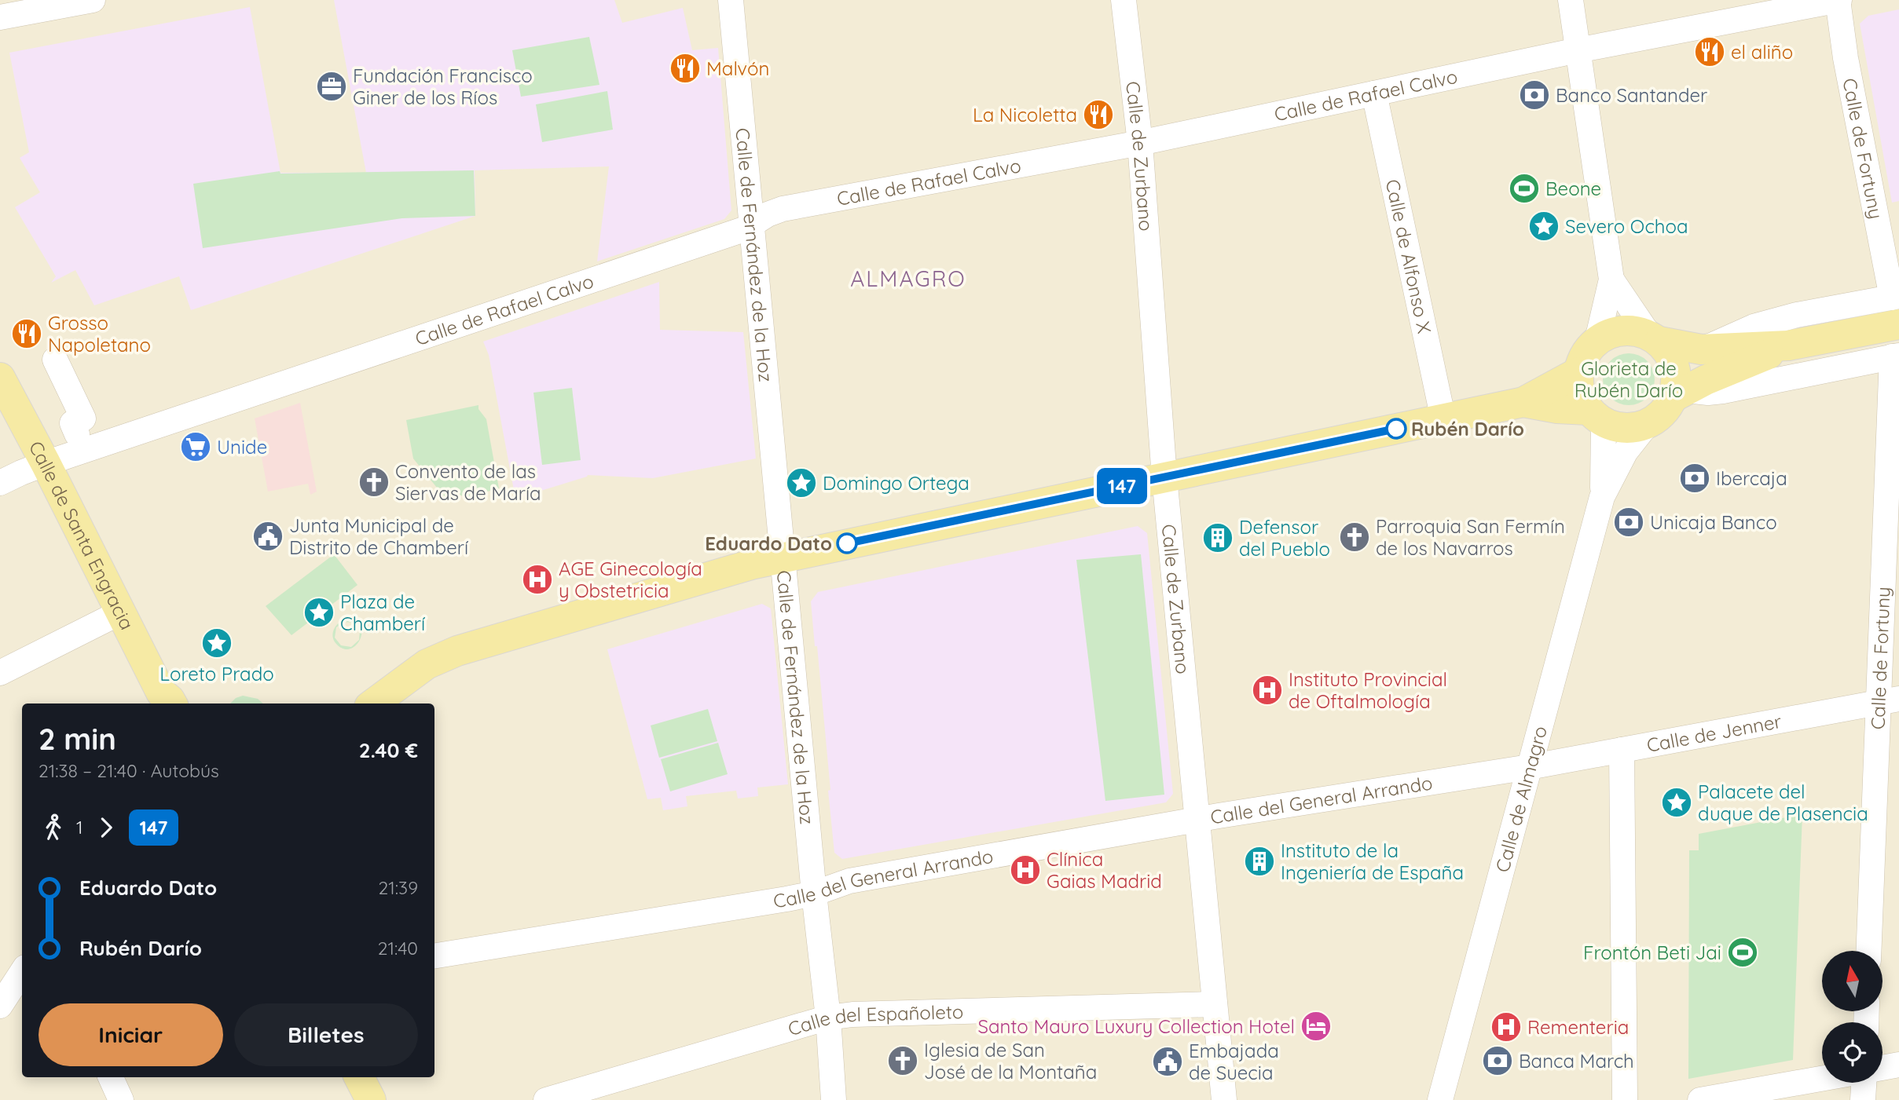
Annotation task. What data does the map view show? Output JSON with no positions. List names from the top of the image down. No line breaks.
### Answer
{"streets":{"main road":["Calle de Santa Engracia"],"street":["Calle de Rafael Calvo","Calle de Fortuny","Calle de Zurbano","Calle de Fernández de la Hoz","Calle de Alfonso X","Calle de Jenner","Calle de Almagro","Calle del General Arrando","Calle del Españoleto"]},"crossings":[["Calle de Rafael Calvo","Calle de Fortuny"],["Calle de Rafael Calvo","Calle de Zurbano"],["Calle de Rafael Calvo","Calle de Fernández de la Hoz"],["Calle de Rafael Calvo","Calle de Alfonso X"],["Calle de Rafael Calvo","Calle de Santa Engracia"],["Calle de Fortuny","Calle de Jenner"],["Calle de Zurbano","Calle del General Arrando"],["Calle de Zurbano","Calle del Españoleto"],["Calle de Fernández de la Hoz","Calle del General Arrando"],["Calle de Fernández de la Hoz","Calle del Españoleto"],["Calle de Jenner","Calle de Almagro"],["Calle de Jenner","Calle del General Arrando"],["Calle de Almagro","Calle del General Arrando"]],"districts":["ALMAGRO"],"parks":["Glorieta de Rubén Darío"],"places":{"restaurant":["el aliño","Malvón","La Nicoletta","Grosso Napoletano"],"office":["Fundación Francisco Giner de los Ríos"],"bank":["Banco Santander","Ibercaja","Unicaja Banco","Banca March"],"sports":["Beone","Frontón Beti Jai"],"place":["Severo Ochoa","Domingo Ortega","Plaza de Chamberí","Loreto Prado","Palacete del duque de Plasencia"],"other":["Rubén Darío","Eduardo Dato"],"supermarket":["Unide"],"church":["Convento de las Siervas de María","Parroquia San Fermín de los Navarros","Iglesia de San José de la Montaña"],"public building":["Junta Municipal de Distrito de Chamberí","Embajada de Suecia"],"building":["Defensor del Pueblo","Instituto de la Ingeniería de España"],"hospital":["AGE Ginecología y Obstetricia","Instituto Provincial de Oftalmología","Clínica Gaias Madrid","Rementeria"],"hotel":["Santo Mauro Luxury Collection Hotel"]},"lines":["bus line 147"],"north":"top","page":{"on_map":"147","heading":["2 min","21:38 – 21:40 · Autobús","2.40 €"],"legs":["1","147"],"list":[{"name":"Eduardo Dato","value":"21:39"},{"name":"Rubén Darío","value":"21:40"}],"buttons":["Iniciar","Billetes"]}}
